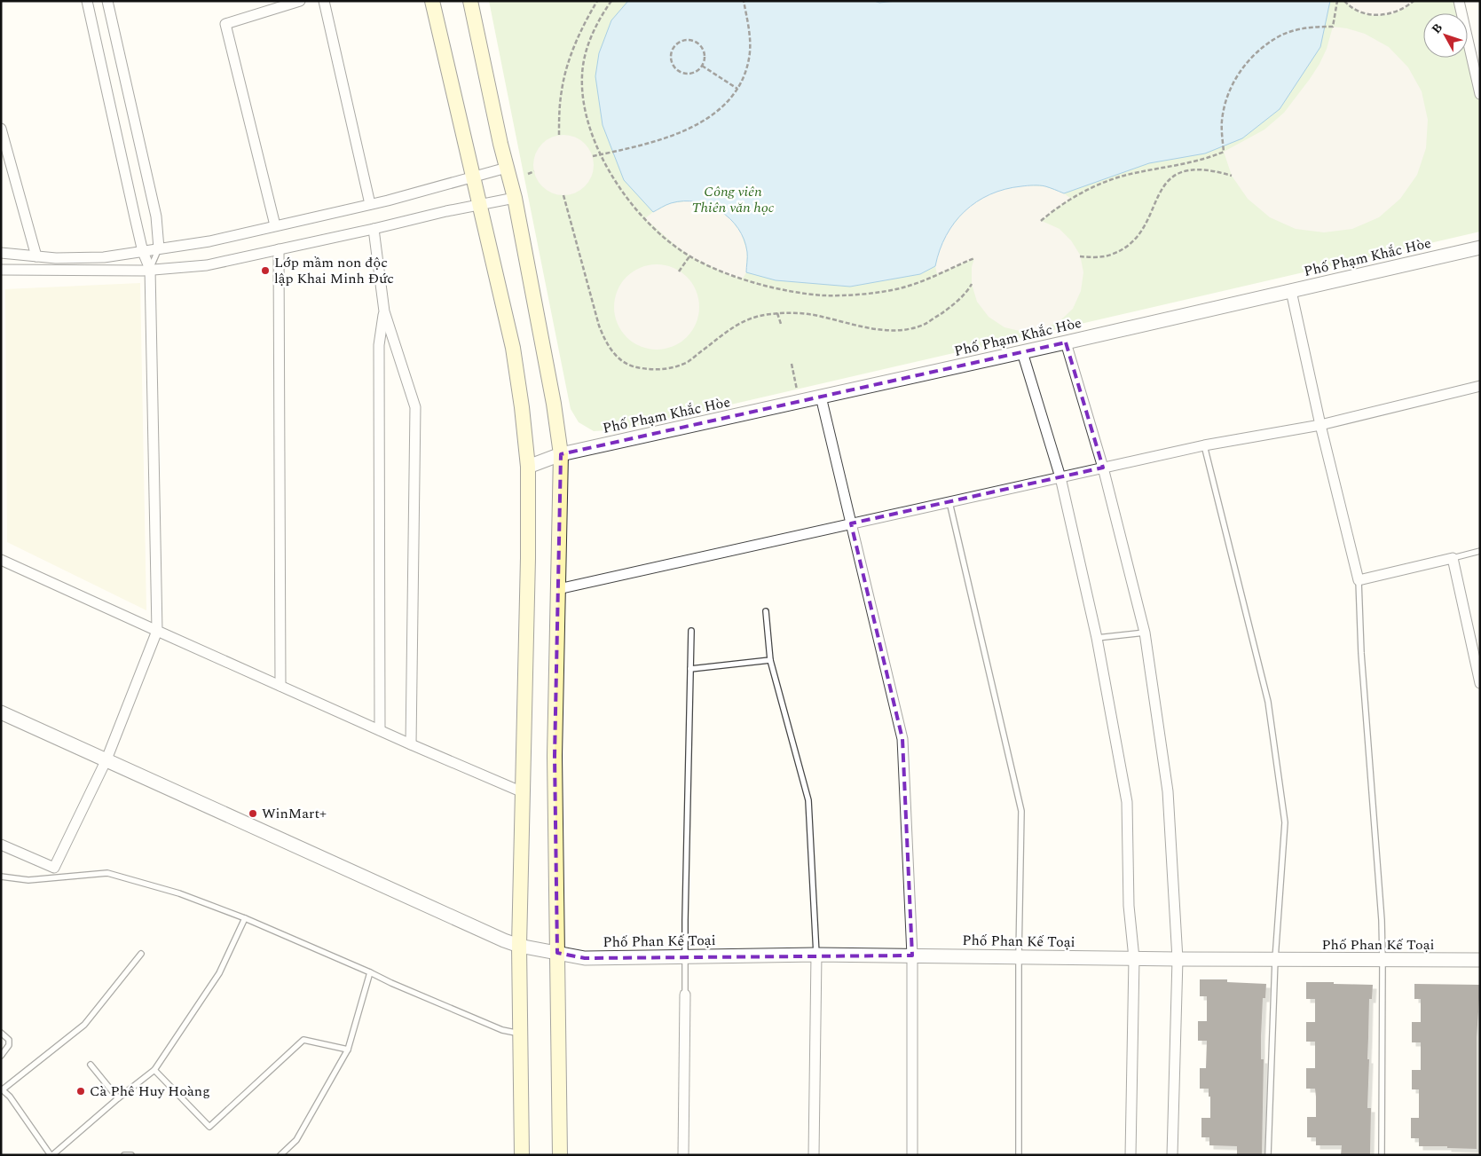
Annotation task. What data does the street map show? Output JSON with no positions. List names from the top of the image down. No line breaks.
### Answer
{"streets":{"street":["Phố Phạm Khắc Hòe","Phố Phan Kế Toại"]},"parks":["Công viên Thiên văn học"],"places":["Lớp mầm non độc lập Khai Minh Đức","WinMart+","Cà Phê Huy Hoàng"],"north":"top left"}
